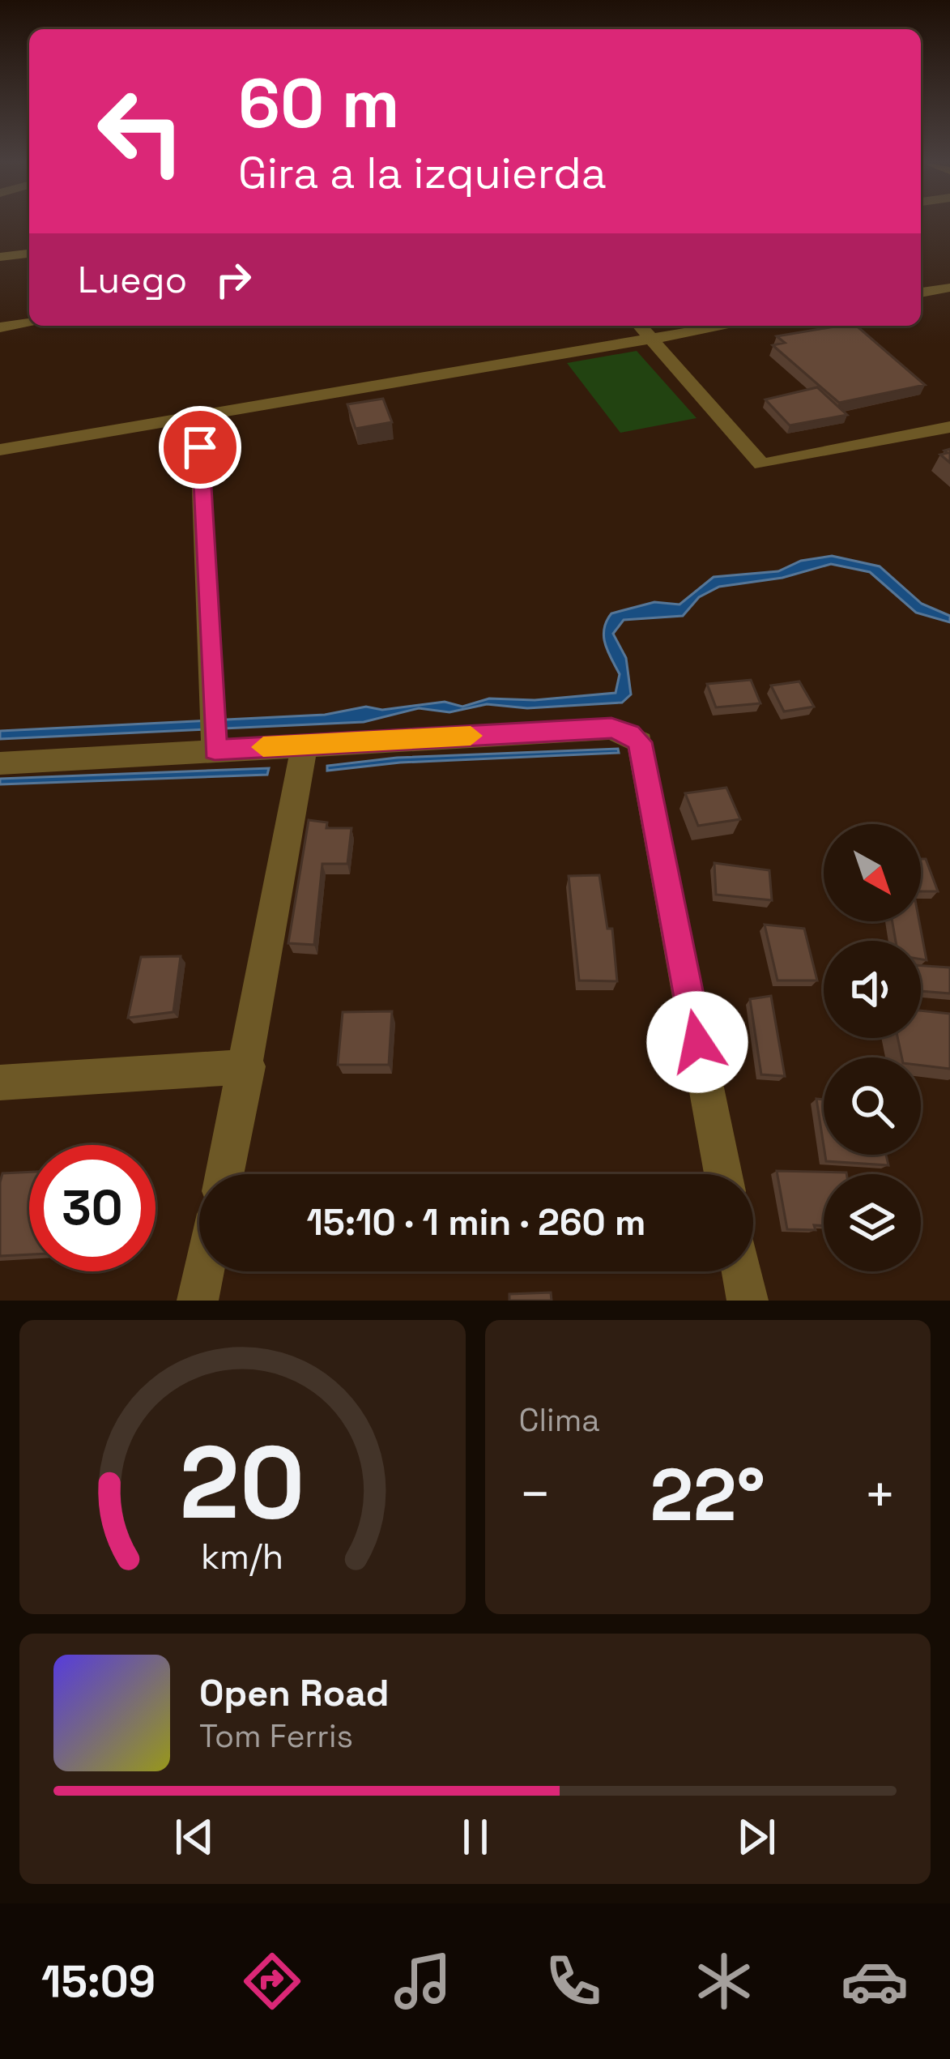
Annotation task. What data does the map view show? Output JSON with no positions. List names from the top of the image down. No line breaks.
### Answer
{"north":"bottom right","page":{"turn":["60 m","Gira a la izquierda"],"then":"Luego","limit":"30","trip":"15:10 · 1 min · 260 m","tile":"Clima","heat":["−","22°","+"],"song":["Open Road","Tom Ferris"],"tabs":"15:09","gauge":["20","km/h"]}}
